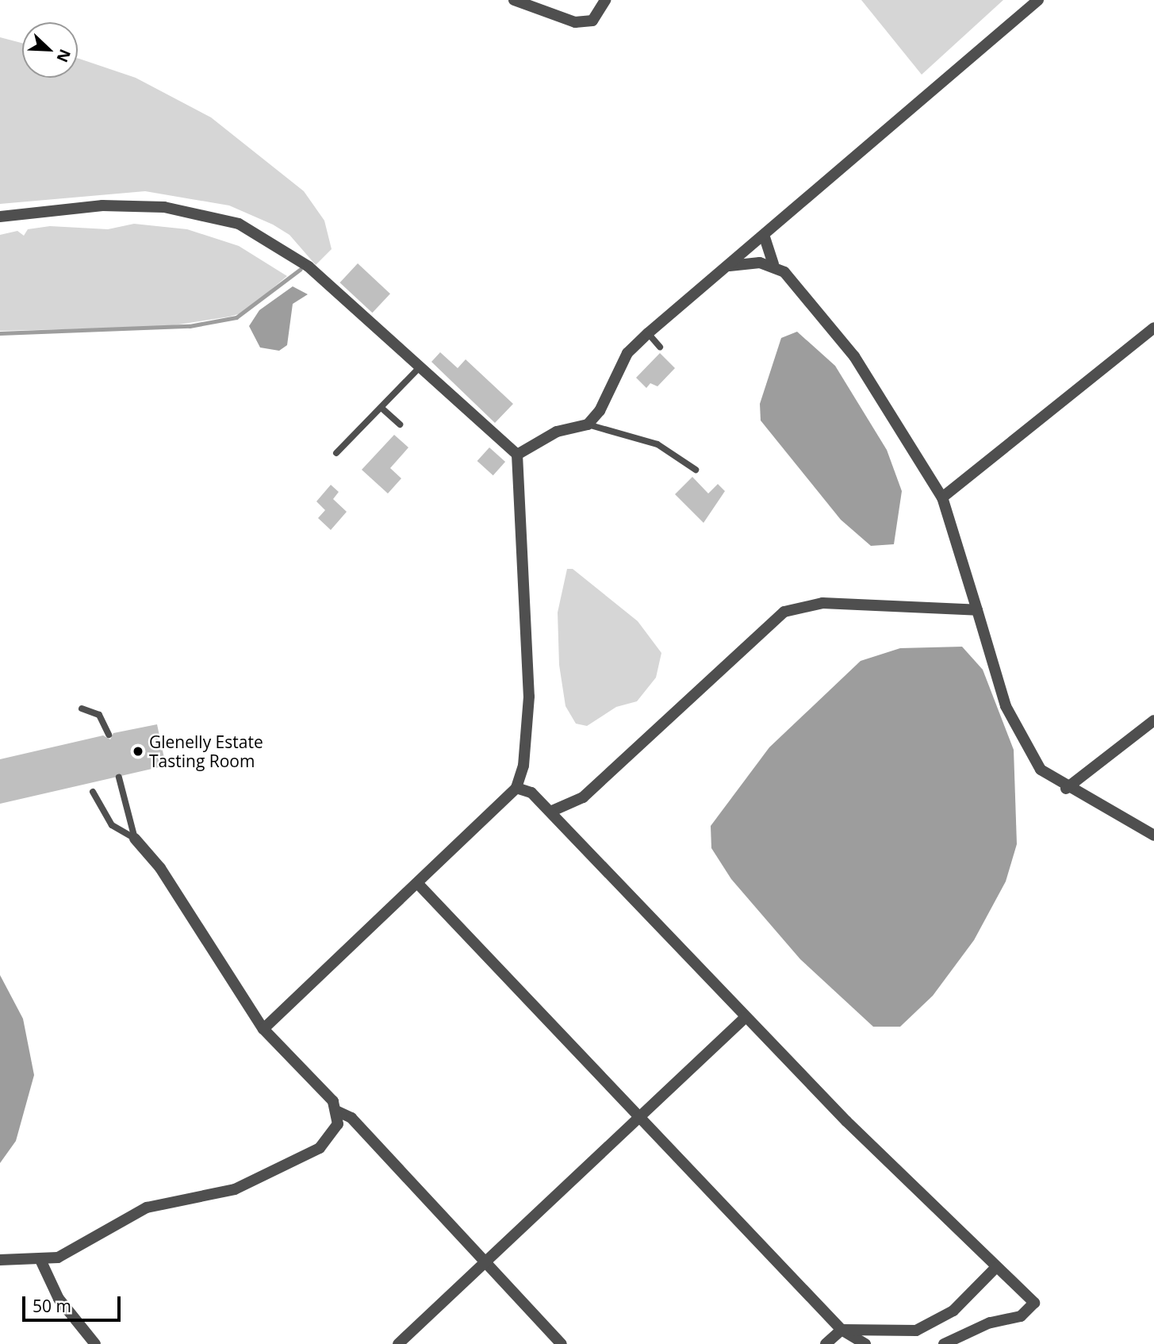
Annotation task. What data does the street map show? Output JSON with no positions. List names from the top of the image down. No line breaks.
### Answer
{"places":["Glenelly Estate Tasting Room"],"scale_bar":"50 m","north":"bottom right"}
